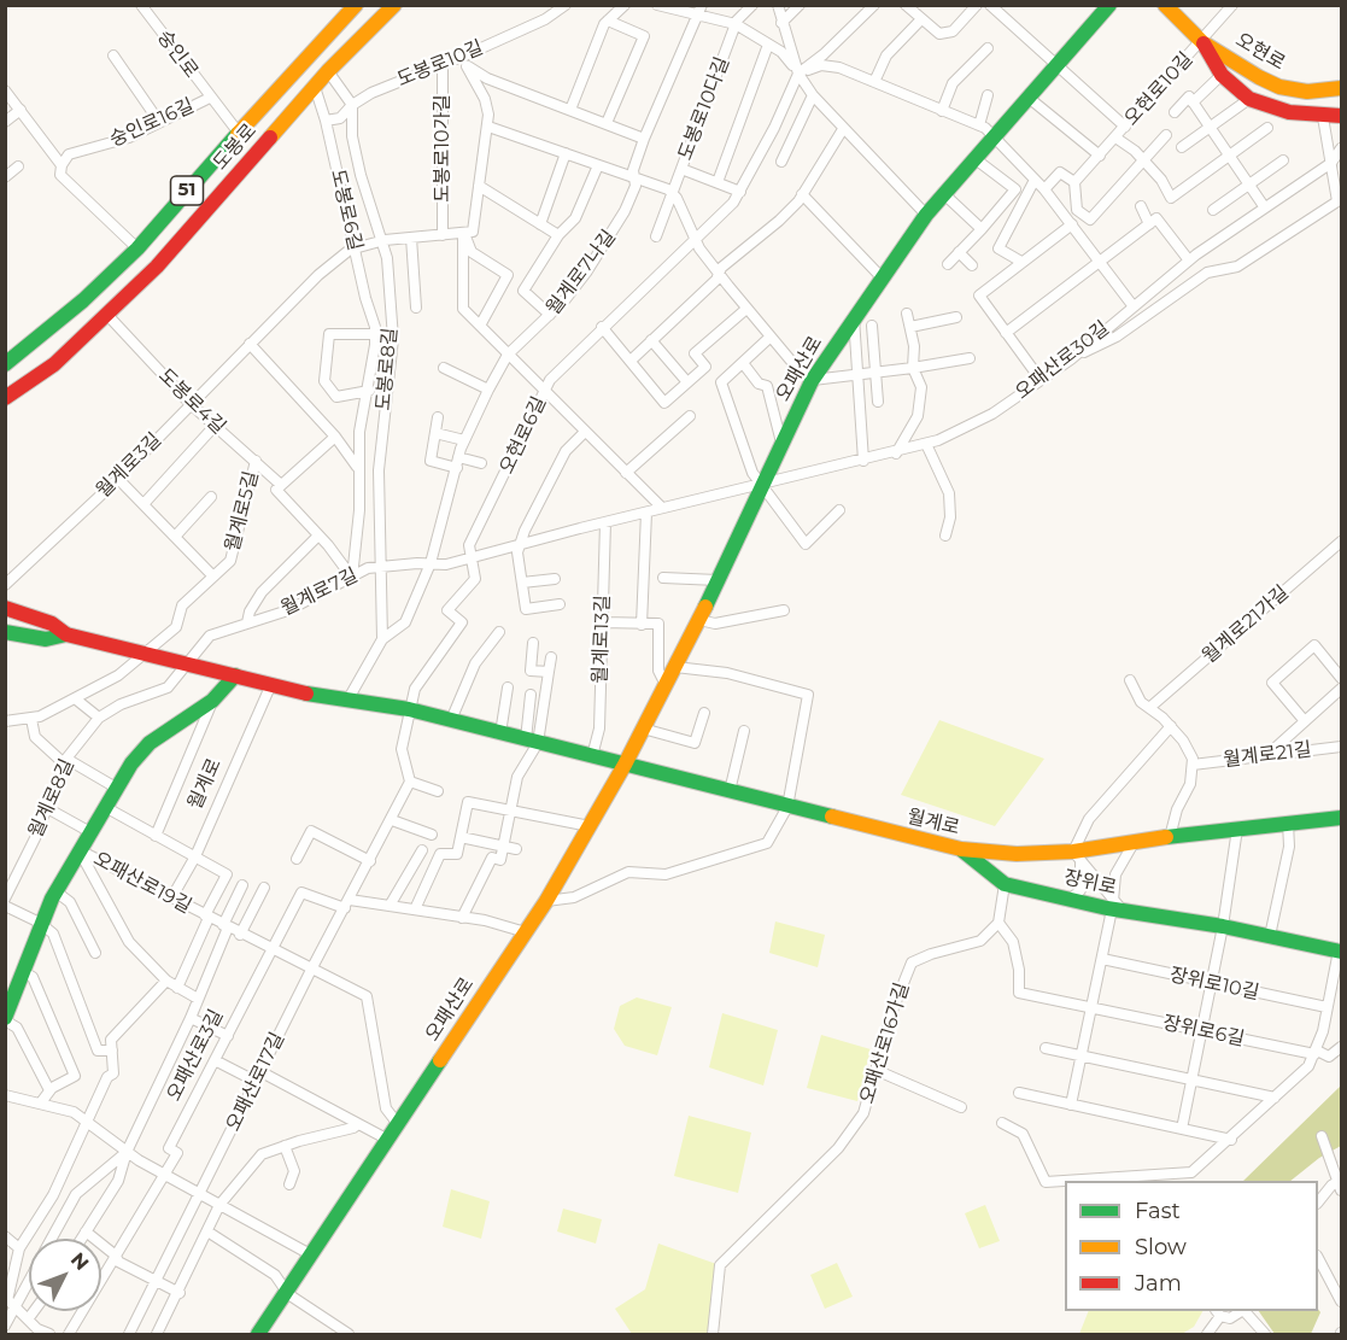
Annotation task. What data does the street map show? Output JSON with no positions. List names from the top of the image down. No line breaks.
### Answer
{"streets":{"main road":["오현로","도봉로","51","오패산로","월계로","장위로"],"street":["숭인로","도봉로10길","오현로10길","도봉로10다길","숭인로16길","도봉로10가길","도봉로6길","월계로7나길","오패산로30길","도봉로8길","도봉로4길","오현로6길","월계로3길","월계로5길","월계로7길","월계로21가길","월계로13길","월계로21길","월계로8길","오패산로19길","장위로10길","장위로6길","오패산로16가길","오패산로3길","오패산로17길"]},"crossings":[["오현로","오현로10길"],["숭인로","숭인로16길"],["숭인로","도봉로"],["도봉로10길","도봉로10가길"],["도봉로10길","도봉로6길"],["도봉로10길","도봉로8길"],["도봉로10다길","월계로7나길"],["도봉로","도봉로6길"],["도봉로","도봉로4길"],["도봉로10가길","월계로3길"],["도봉로6길","도봉로4길"],["도봉로6길","월계로3길"],["도봉로6길","월계로7길"],["월계로7나길","월계로7길"],["오패산로30길","오패산로"],["오패산로30길","월계로7길"],["도봉로8길","월계로3길"],["도봉로8길","월계로7길"],["오패산로","월계로7길"],["오패산로","월계로"],["오패산로","오패산로19길"],["도봉로4길","월계로3길"],["도봉로4길","월계로5길"],["도봉로4길","월계로7길"],["오현로6길","월계로7길"],["월계로5길","월계로"],["월계로7길","월계로13길"],["월계로7길","월계로"],["월계로7길","월계로8길"],["월계로13길","월계로"],["월계로","월계로8길"],["월계로","오패산로19길"],["월계로","장위로"],["오패산로19길","오패산로3길"],["오패산로19길","오패산로17길"],["장위로6길","오패산로16가길"]],"legend":["Fast","Slow","Jam"],"north":"top right"}
